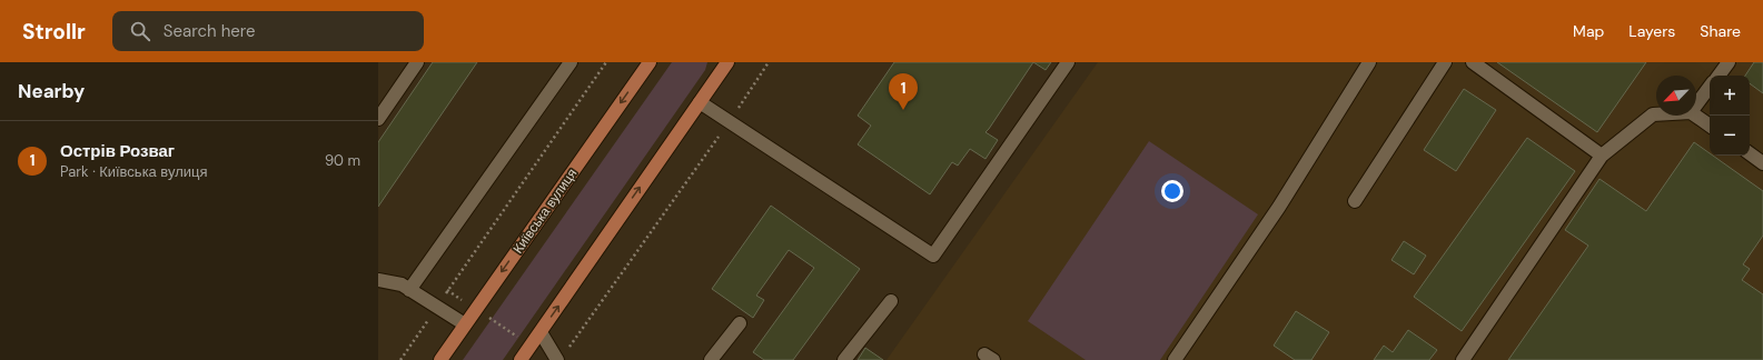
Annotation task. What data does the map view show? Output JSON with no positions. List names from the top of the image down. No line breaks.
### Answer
{"streets":{"main road":["Київська вулиця"]},"north":"bottom left","page":{"header":"Strollr","search":"Search here","nav":["Map","Layers","Share"],"heading":"Nearby","pins":"1","map_buttons":["+","−"],"list":[{"mark":"1","name":"Острів Розваг","note":"Park · Київська вулиця","value":"90 m"}]}}
